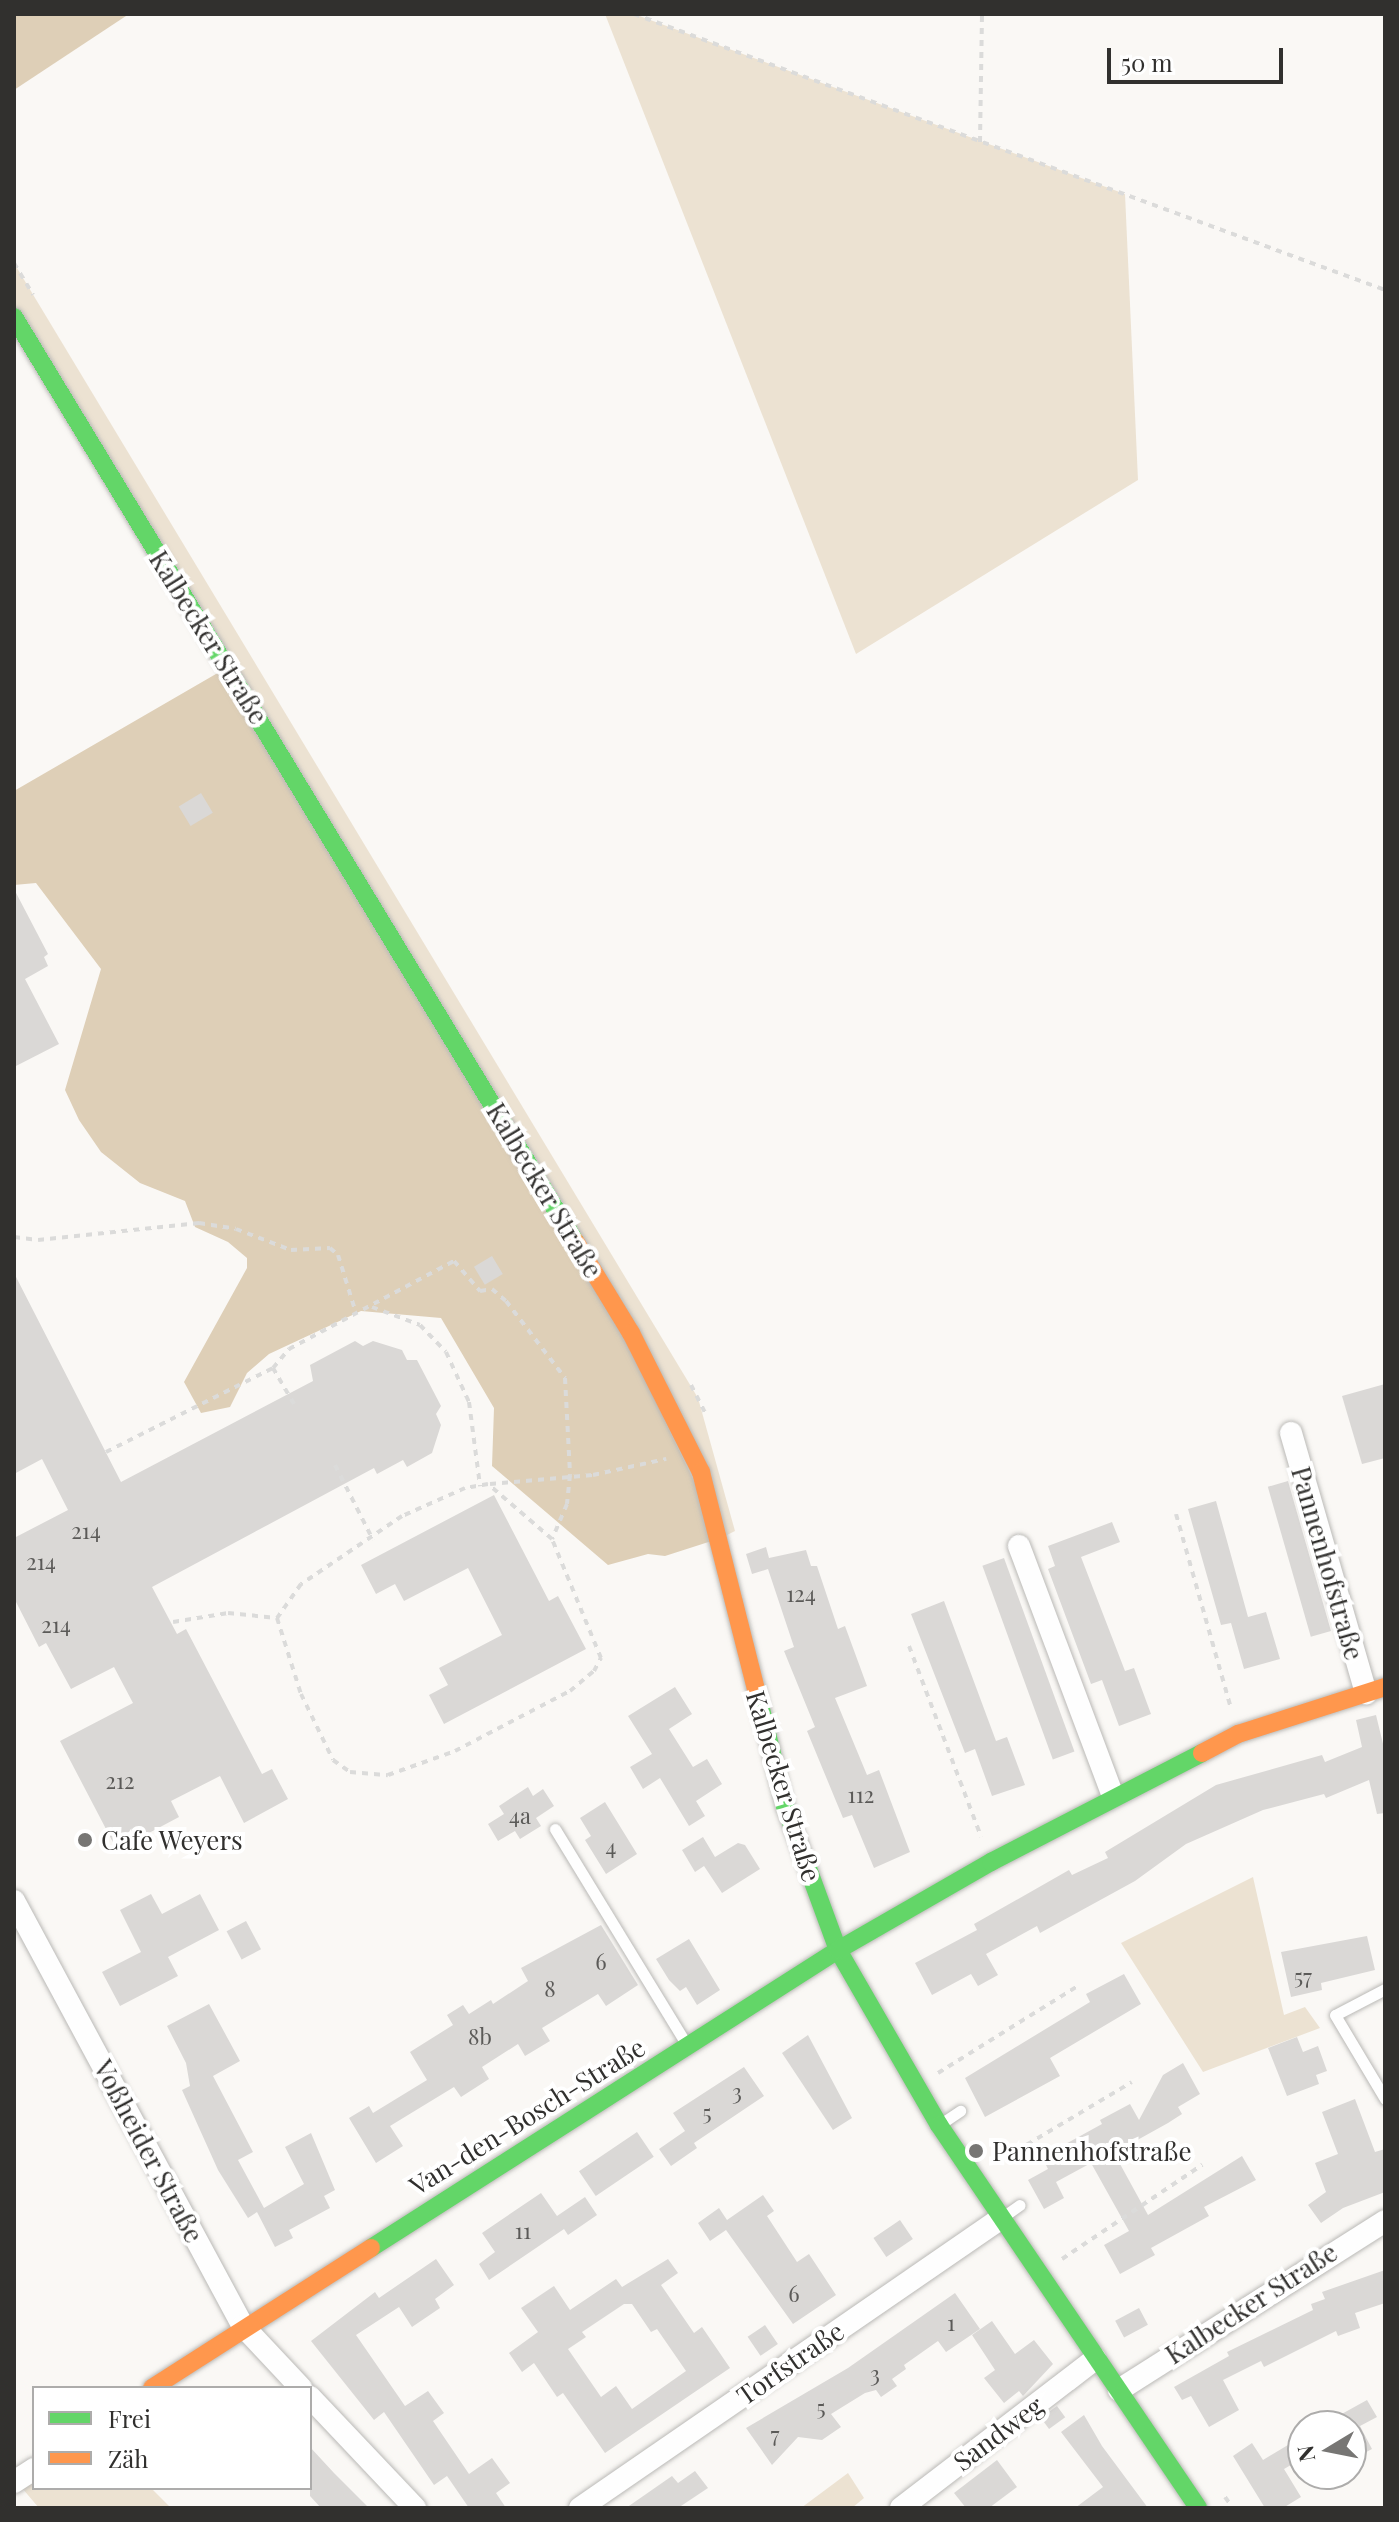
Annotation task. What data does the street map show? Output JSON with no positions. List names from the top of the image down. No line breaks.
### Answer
{"streets":{"street":["Kalbecker Straße","Pannenhofstraße","Van-den-Bosch-Straße","Voßheider Straße","Torfstraße","Sandweg"]},"crossings":[["Kalbecker Straße","Pannenhofstraße"],["Kalbecker Straße","Van-den-Bosch-Straße"],["Kalbecker Straße","Torfstraße"],["Kalbecker Straße","Sandweg"],["Pannenhofstraße","Van-den-Bosch-Straße"],["Van-den-Bosch-Straße","Voßheider Straße"]],"places":["Cafe Weyers","Pannenhofstraße"],"house_numbers":["214","214","124","214","212","112","4a","4","6","57","8","8b","3","5","11","6","1","3","5","7"],"legend":["Frei","Zäh"],"scale_bar":"50 m","north":"left"}
